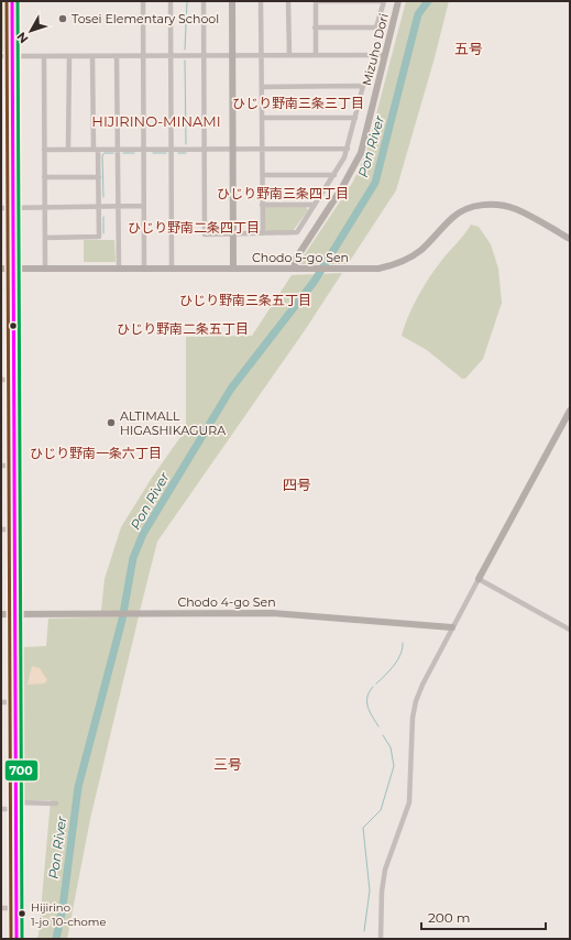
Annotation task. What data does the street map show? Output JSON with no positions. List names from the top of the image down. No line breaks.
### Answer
{"streets":{"street":["Mizuho Dori","Chodo 5-go Sen","Chodo 4-go Sen"]},"crossings":[["Mizuho Dori","Chodo 5-go Sen"]],"districts":["五号","ひじり野南三条三丁目","HIJIRINO-MINAMI","ひじり野南三条四丁目","ひじり野南二条四丁目","ひじり野南三条五丁目","ひじり野南二条五丁目","ひじり野南一条六丁目","四号","三号"],"water":["Pon River"],"places":["Tosei Elementary School","ALTIMALL HIGASHIKAGURA","Hijirino 1-jo 10-chome"],"lines":["transit line 700"],"scale_bar":"200 m","north":"bottom left"}
